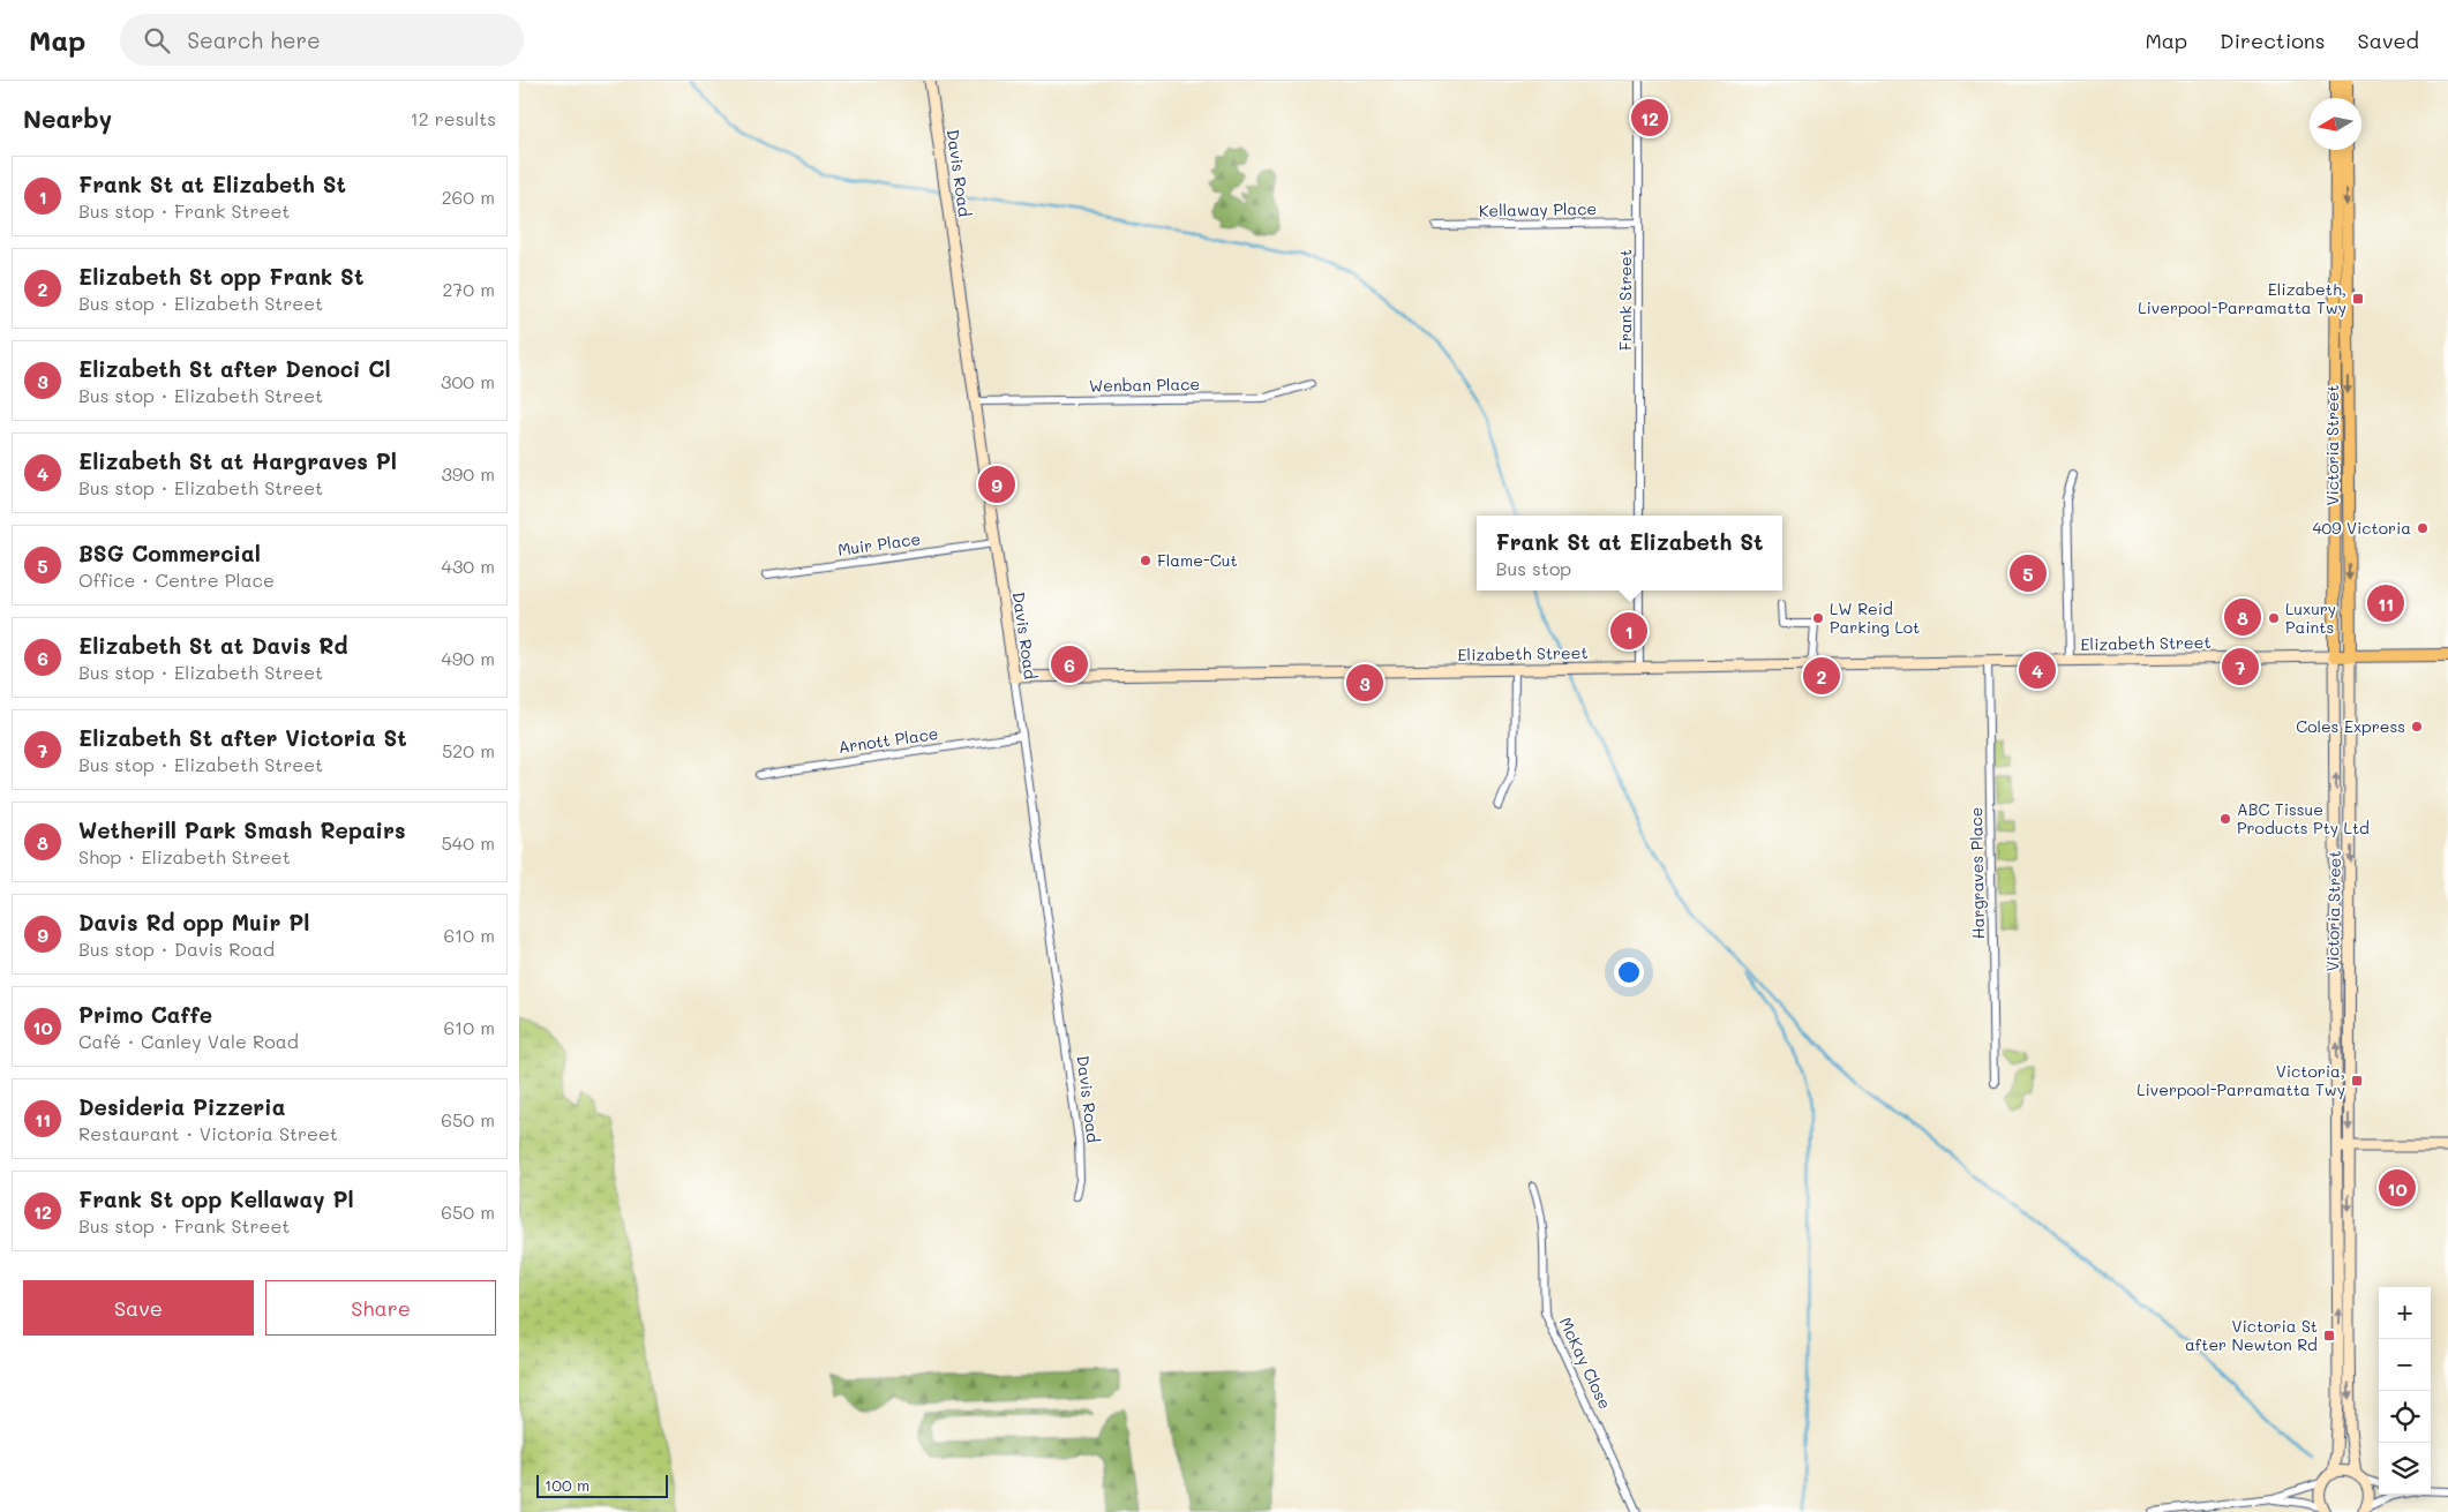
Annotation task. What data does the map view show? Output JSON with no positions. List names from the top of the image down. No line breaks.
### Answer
{"streets":{"main road":["Victoria Street","Elizabeth Street"],"street":["Davis Road","Kellaway Place","Frank Street","Wenban Place","Muir Place","Arnott Place","Hargraves Place","McKay Close"]},"crossings":[["Davis Road","Wenban Place"],["Davis Road","Muir Place"],["Davis Road","Elizabeth Street"],["Davis Road","Arnott Place"],["Kellaway Place","Frank Street"],["Victoria Street","Elizabeth Street"],["Elizabeth Street","Hargraves Place"]],"places":{"transit":["Elizabeth, Liverpool-Parramatta Twy","Victoria, Liverpool-Parramatta Twy","Victoria St after Newton Rd"],"other":["409 Victoria","Flame-Cut","LW Reid Parking Lot","Luxury Paints","Coles Express","ABC Tissue Products Pty Ltd"]},"scale_bar":"100 m","north":"left","page":{"header":"Map","search":"Search here","nav":["Map","Directions","Saved"],"heading":["Nearby","12 results"],"pins":["12","9","5","11","8","1","6","7","4","2","3","10"],"list":[{"mark":"1","name":"Frank St at Elizabeth St","note":"Bus stop · Frank Street","value":"260 m"},{"mark":"2","name":"Elizabeth St opp Frank St","note":"Bus stop · Elizabeth Street","value":"270 m"},{"mark":"3","name":"Elizabeth St after Denoci Cl","note":"Bus stop · Elizabeth Street","value":"300 m"},{"mark":"4","name":"Elizabeth St at Hargraves Pl","note":"Bus stop · Elizabeth Street","value":"390 m"},{"mark":"5","name":"BSG Commercial","note":"Office · Centre Place","value":"430 m"},{"mark":"6","name":"Elizabeth St at Davis Rd","note":"Bus stop · Elizabeth Street","value":"490 m"},{"mark":"7","name":"Elizabeth St after Victoria St","note":"Bus stop · Elizabeth Street","value":"520 m"},{"mark":"8","name":"Wetherill Park Smash Repairs","note":"Shop · Elizabeth Street","value":"540 m"},{"mark":"9","name":"Davis Rd opp Muir Pl","note":"Bus stop · Davis Road","value":"610 m"},{"mark":"10","name":"Primo Caffe","note":"Café · Canley Vale Road","value":"610 m"},{"mark":"11","name":"Desideria Pizzeria","note":"Restaurant · Victoria Street","value":"650 m"},{"mark":"12","name":"Frank St opp Kellaway Pl","note":"Bus stop · Frank Street","value":"650 m"}],"popup":["Frank St at Elizabeth St","Bus stop"],"buttons":["Save","Share"],"map_buttons":["+","−"],"scale":"100 m"}}
